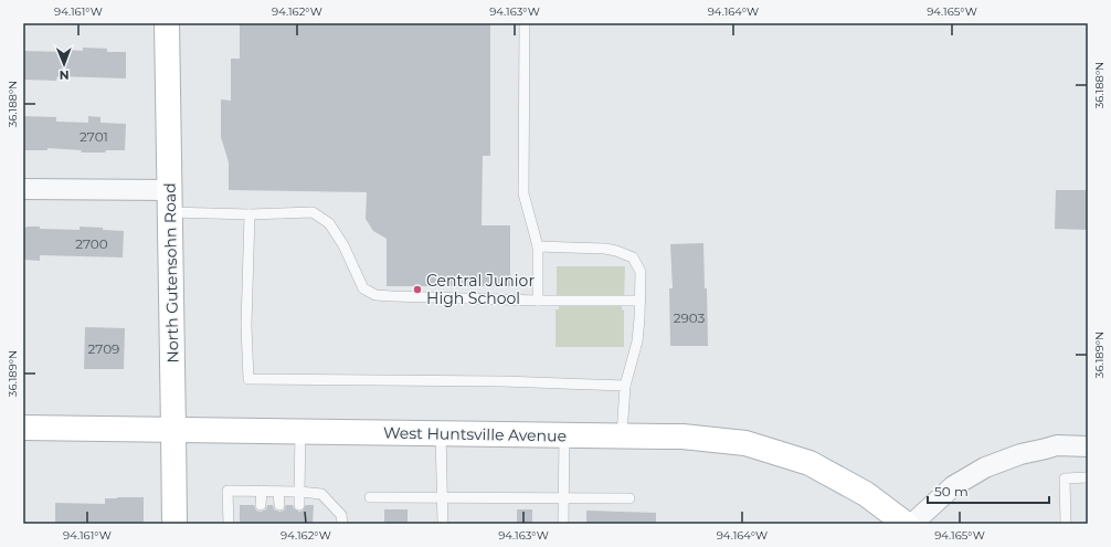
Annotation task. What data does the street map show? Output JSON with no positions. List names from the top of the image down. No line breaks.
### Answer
{"streets":{"main road":["North Gutensohn Road","West Huntsville Avenue"]},"crossings":[["North Gutensohn Road","West Huntsville Avenue"]],"places":["Central Junior High School"],"house_numbers":["2701","2700","2903","2709"],"scale_bar":"50 m","north":"bottom","coordinates":["94.161°W","94.162°W","94.163°W","94.164°W","94.165°W","36.188°N","36.189°N"]}
